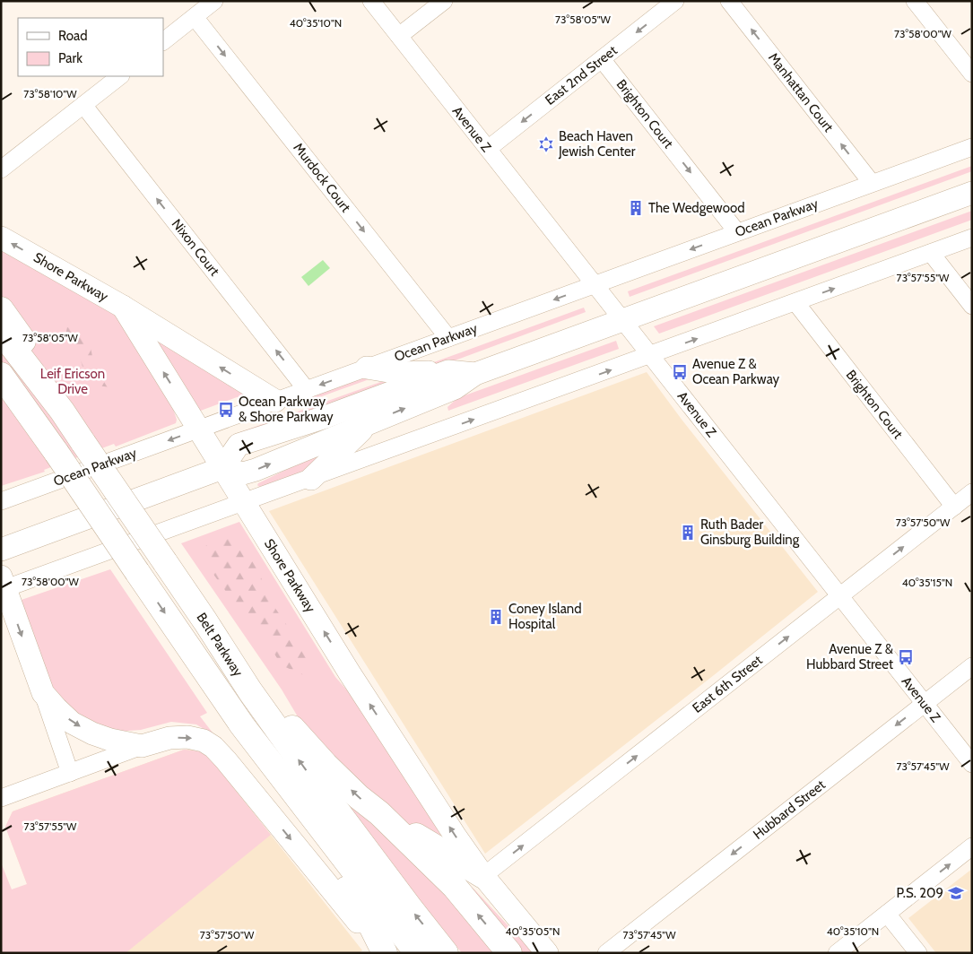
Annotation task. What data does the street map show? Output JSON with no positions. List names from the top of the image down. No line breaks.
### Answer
{"streets":{"highway":["Belt Parkway"],"main road":["Shore Parkway"],"street":["East 2nd Street","Manhattan Court","Brighton Court","Avenue Z","Murdock Court","Ocean Parkway","Nixon Court","East 6th Street","Hubbard Street"]},"crossings":[["East 2nd Street","Brighton Court"],["East 2nd Street","Avenue Z"],["Manhattan Court","Ocean Parkway"],["Brighton Court","Ocean Parkway"],["Brighton Court","East 6th Street"],["Avenue Z","Ocean Parkway"],["Avenue Z","East 6th Street"],["Avenue Z","Hubbard Street"],["Murdock Court","Ocean Parkway"],["Ocean Parkway","Nixon Court"],["Ocean Parkway","Shore Parkway"],["Shore Parkway","East 6th Street"]],"one_way":["East 2nd Street","Brighton Court","Murdock Court","Nixon Court","East 6th Street"],"parks":["Leif Ericson Drive"],"places":{"synagogue":["Beach Haven Jewish Center"],"building":["The Wedgewood","Ruth Bader Ginsburg Building","Coney Island Hospital"],"bus stop":["Avenue Z & Ocean Parkway","Ocean Parkway & Shore Parkway","Avenue Z & Hubbard Street"],"school or university":["P.S. 209"]},"legend":["Road","Park"],"coordinates":["73°58'05\"W","40°35'10\"N","73°58'00\"W","73°58'10\"W","73°57'55\"W","73°57'50\"W","40°35'15\"N","73°57'45\"W","40°35'05\"N"]}
